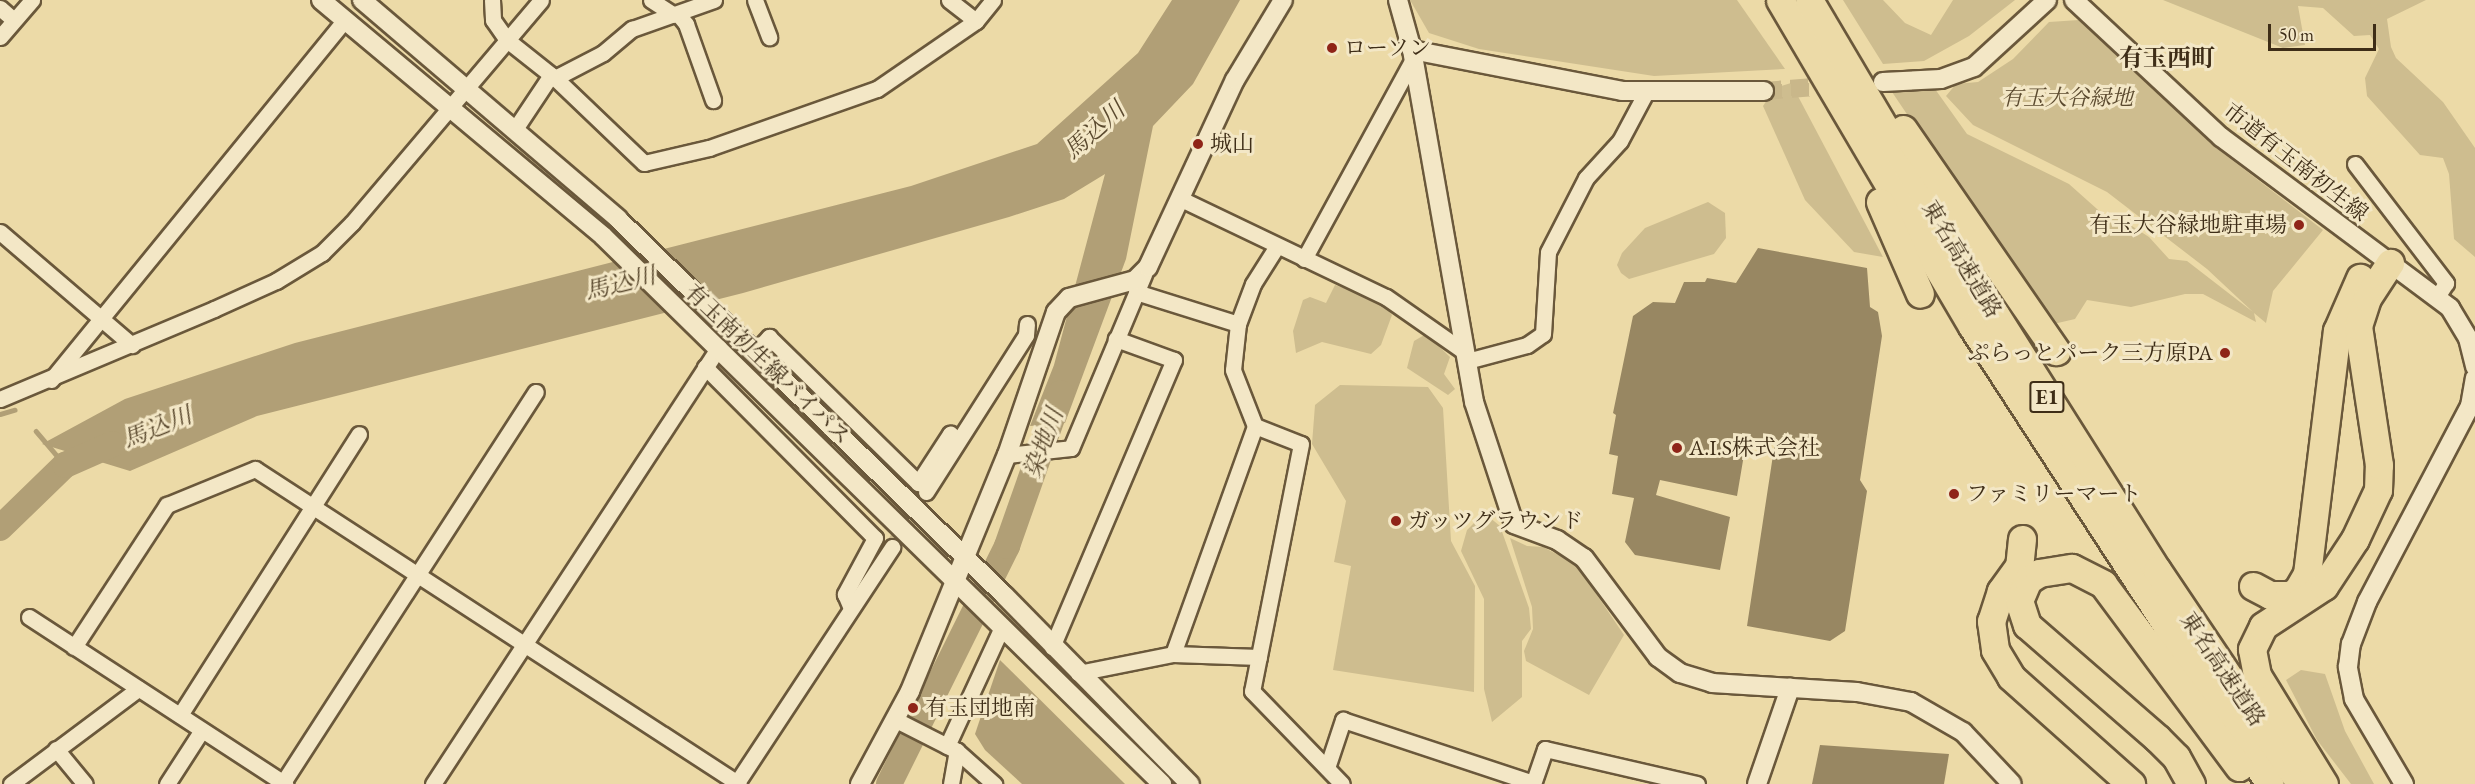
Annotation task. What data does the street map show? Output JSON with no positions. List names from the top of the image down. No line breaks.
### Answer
{"streets":{"highway":["東名高速道路","E1"],"street":["市道有玉南初生線","有玉南初生線バイパス"]},"districts":["有玉西町"],"water":["馬込川","染地川"],"parks":["有玉大谷緑地"],"places":["ローソン","城山","有玉大谷緑地駐車場","ぷらっとパーク三方原PA","A.I.S株式会社","ファミリーマート","ガッツグラウンド","有玉団地南"],"scale_bar":"50 m"}
